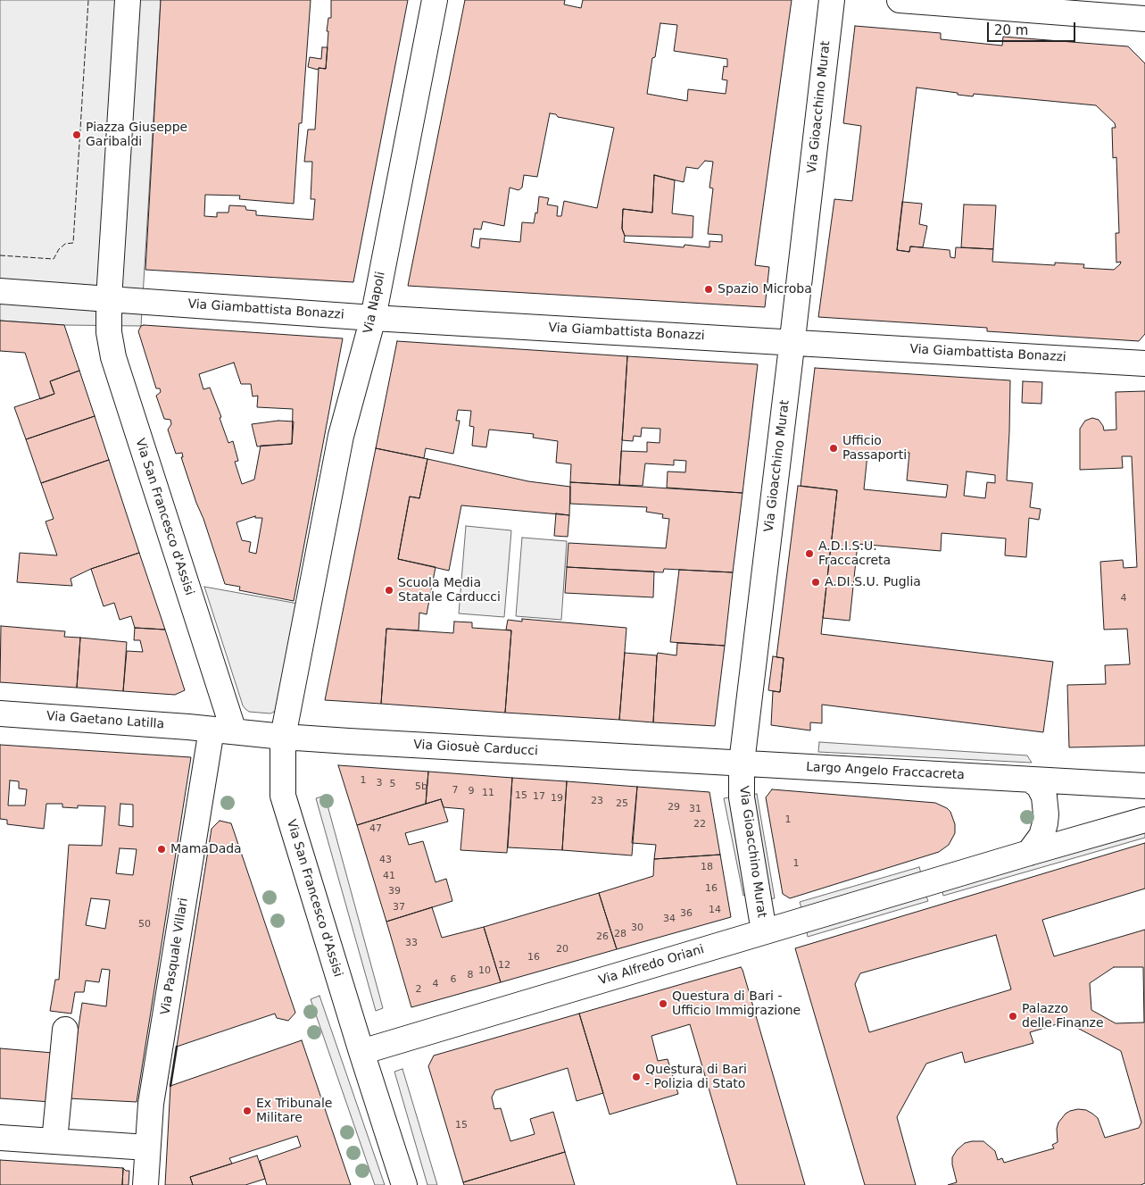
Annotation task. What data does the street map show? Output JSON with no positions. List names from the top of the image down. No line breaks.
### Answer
{"streets":{"street":["Via Gioacchino Murat","Via Napoli","Via Giambattista Bonazzi","Via San Francesco d'Assisi","Via Gaetano Latilla","Via Giosuè Carducci","Largo Angelo Fraccacreta","Via Pasquale Villari","Via Alfredo Oriani"]},"crossings":[["Via Gioacchino Murat","Via Giambattista Bonazzi"],["Via Gioacchino Murat","Via Giosuè Carducci"],["Via Gioacchino Murat","Largo Angelo Fraccacreta"],["Via Gioacchino Murat","Via Alfredo Oriani"],["Via Napoli","Via Giambattista Bonazzi"],["Via Napoli","Via San Francesco d'Assisi"],["Via Giambattista Bonazzi","Via San Francesco d'Assisi"],["Via San Francesco d'Assisi","Via Gaetano Latilla"],["Via San Francesco d'Assisi","Via Giosuè Carducci"],["Via San Francesco d'Assisi","Via Pasquale Villari"],["Via San Francesco d'Assisi","Via Alfredo Oriani"],["Via Gaetano Latilla","Via Giosuè Carducci"],["Via Gaetano Latilla","Via Pasquale Villari"],["Via Giosuè Carducci","Largo Angelo Fraccacreta"],["Via Giosuè Carducci","Via Pasquale Villari"]],"places":["Piazza Giuseppe Garibaldi","Spazio Microba","Ufficio Passaporti","A.D.I.S.U. Fraccacreta","A.DI.S.U. Puglia","Scuola Media Statale Carducci","MamaDada","Questura di Bari - Ufficio Immigrazione","Palazzo delle Finanze","Questura di Bari - Polizia di Stato","Ex Tribunale Militare"],"house_numbers":["4","1","3","5","5b","7","9","11","15","17","19","23","25","29","31","1","22","47","43","1","18","41","16","39","37","14","36","34","50","30","28","26","33","20","16","12","10","8","6","4","2","15"],"scale_bar":"20 m"}
